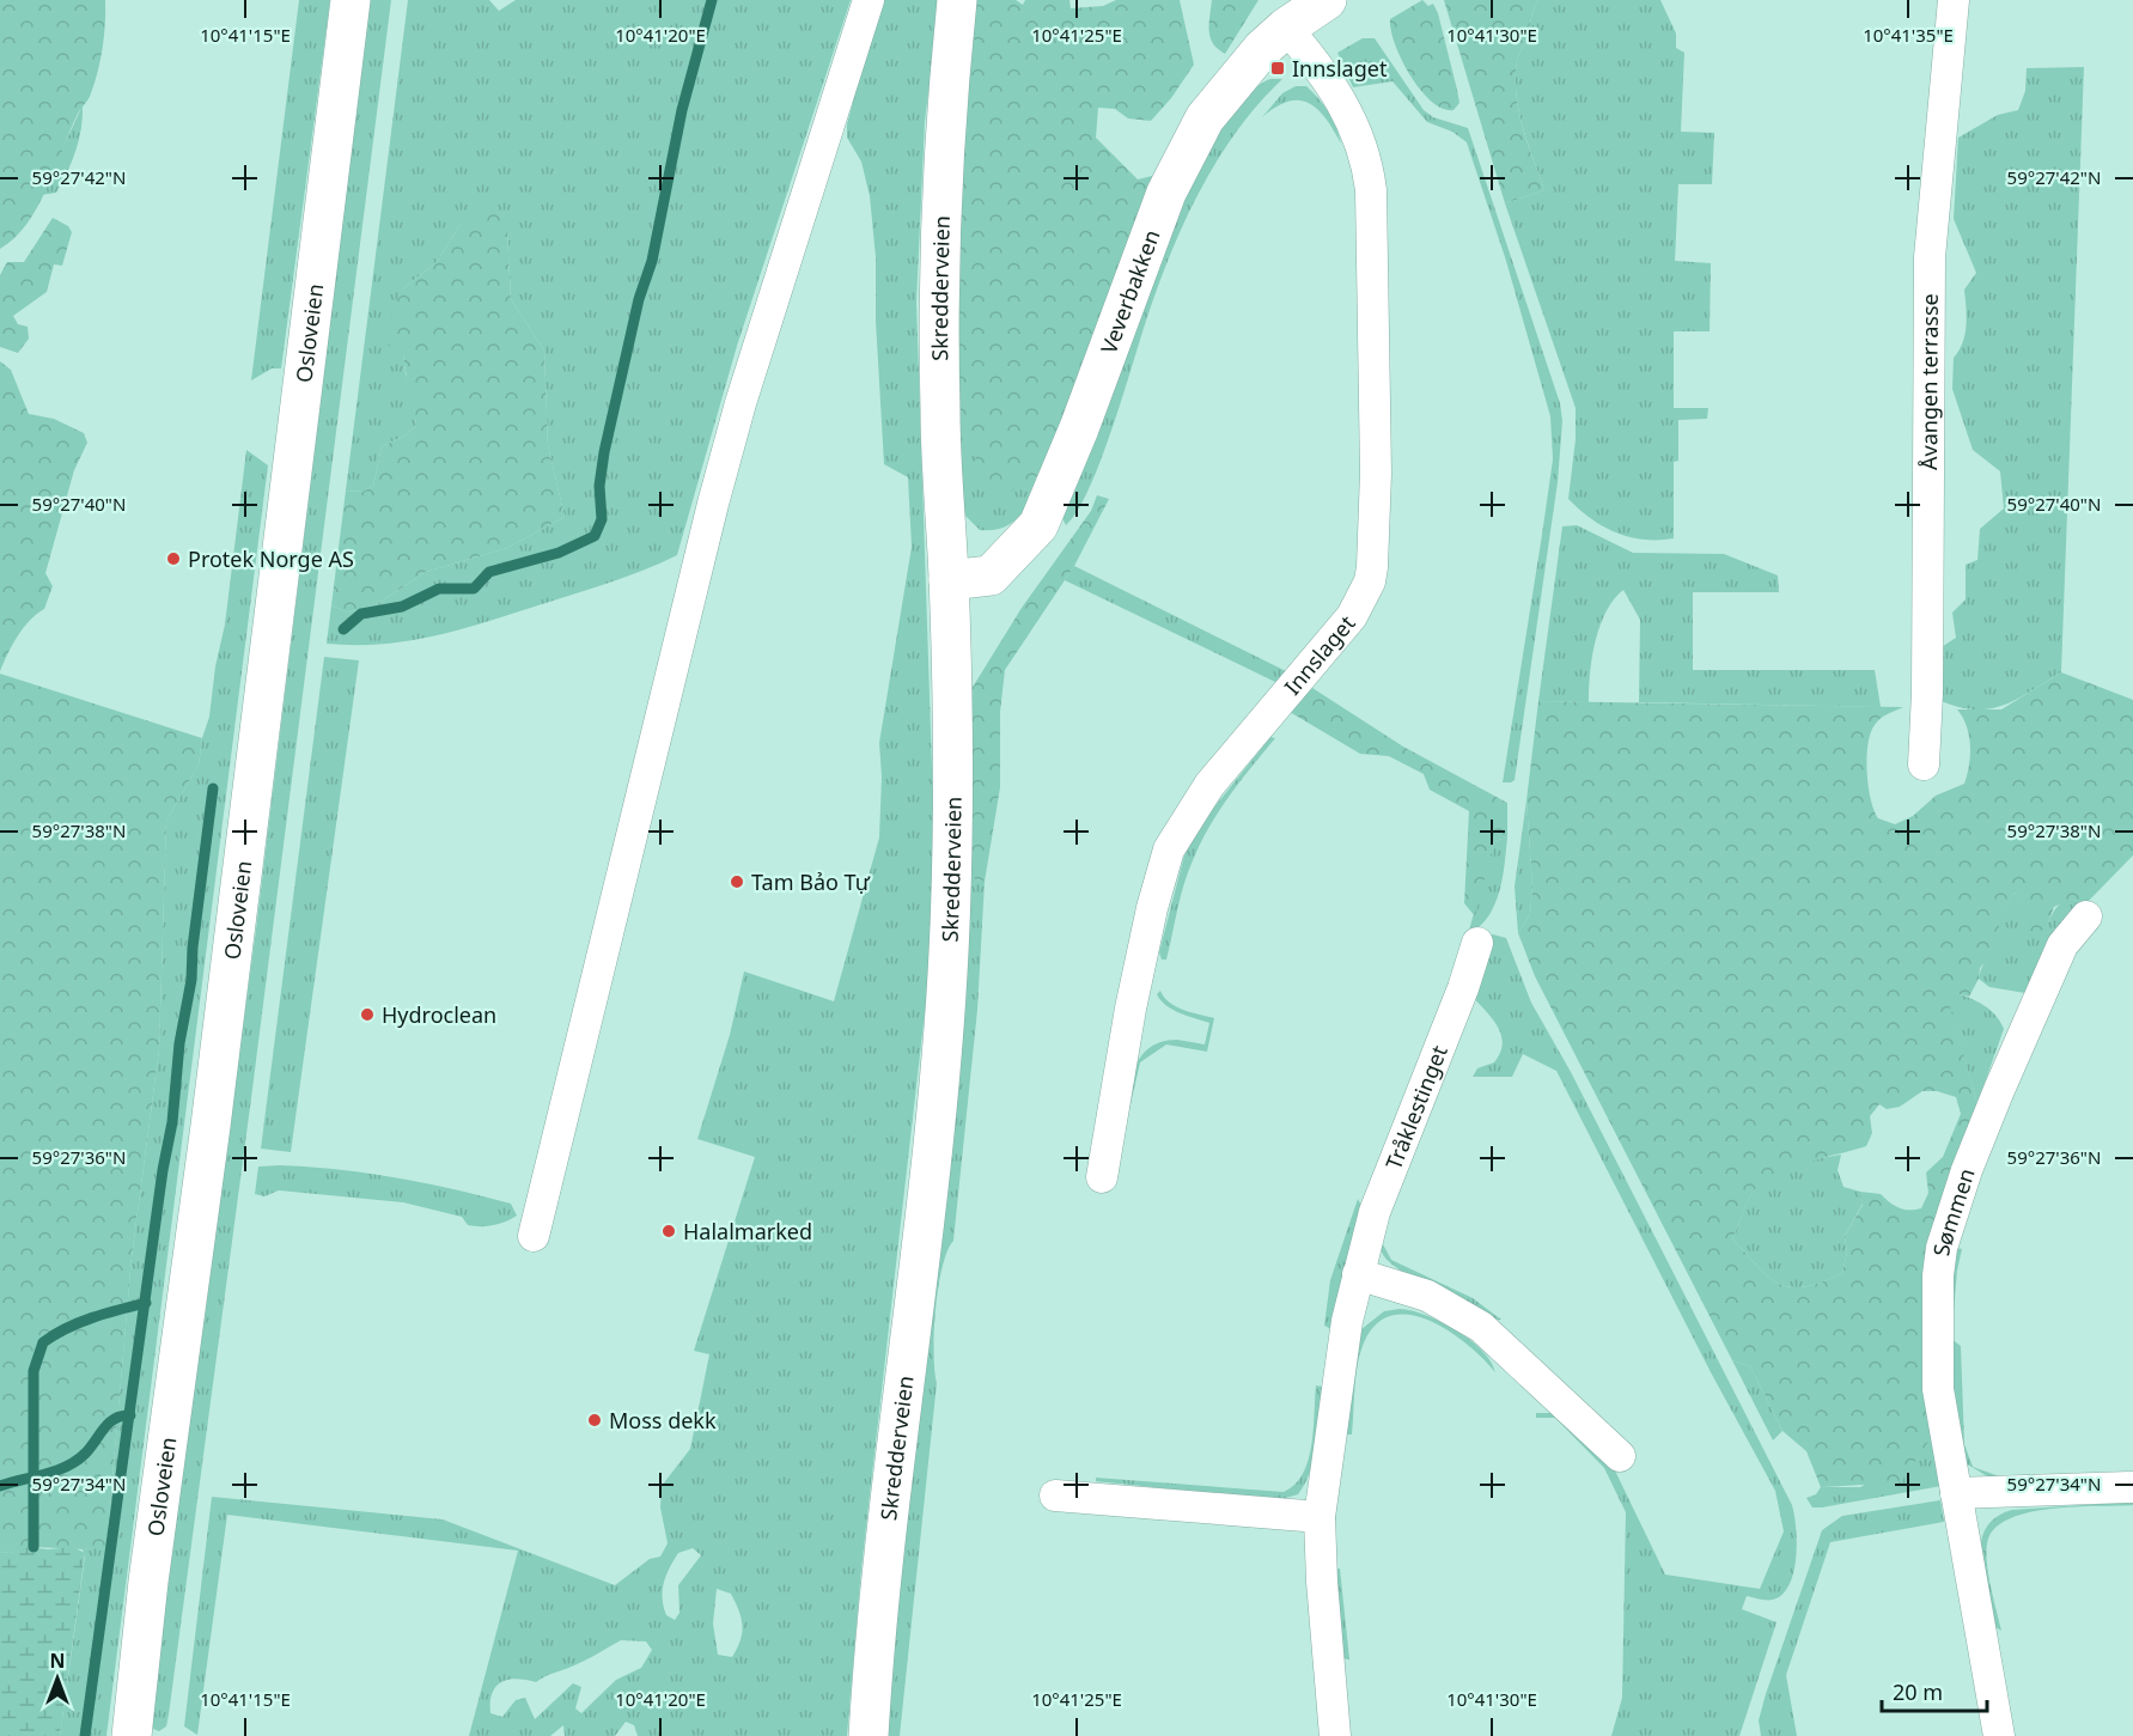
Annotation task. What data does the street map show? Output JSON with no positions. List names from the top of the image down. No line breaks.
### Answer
{"streets":{"street":["Skredderveien","Veverbakken","Osloveien","Åvangen terrasse","Innslaget","Tråklestinget","Sømmen"]},"crossings":[["Skredderveien","Veverbakken"],["Veverbakken","Innslaget"]],"places":{"transit":["Innslaget"],"other":["Protek Norge AS","Tam Bảo Tự","Hydroclean","Halalmarked","Moss dekk"]},"scale_bar":"20 m","north":"top","coordinates":["10°41'15\"E","10°41'20\"E","10°41'25\"E","10°41'30\"E","10°41'35\"E","59°27'42\"N","59°27'40\"N","59°27'38\"N","59°27'36\"N","59°27'34\"N"]}
